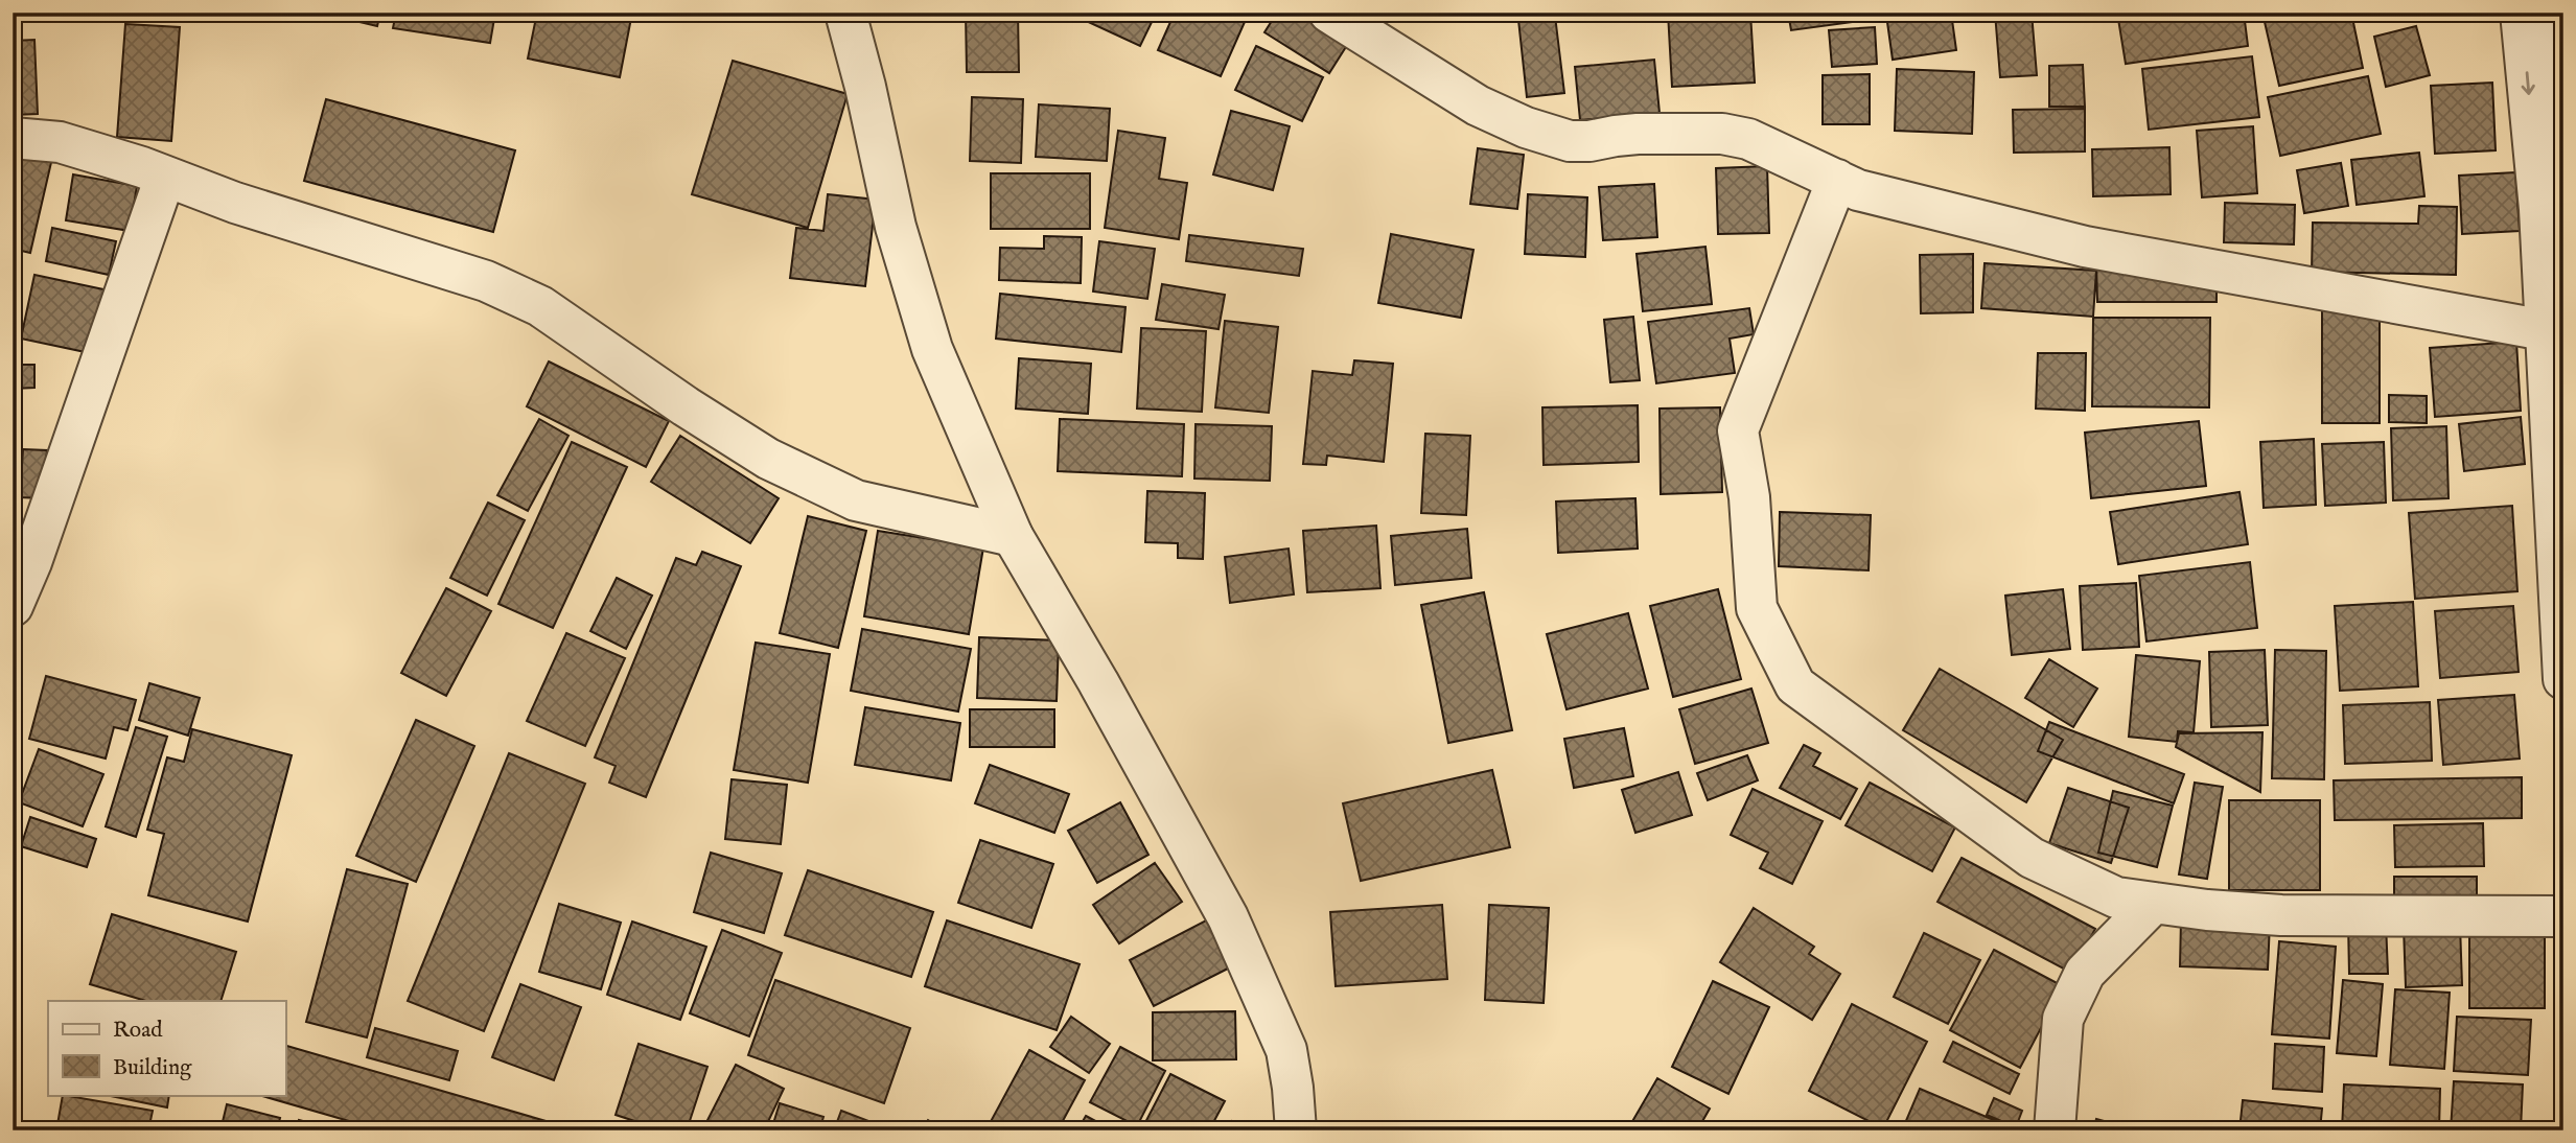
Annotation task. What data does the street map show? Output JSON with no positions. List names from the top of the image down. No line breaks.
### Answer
{"legend":["Road","Building"]}
